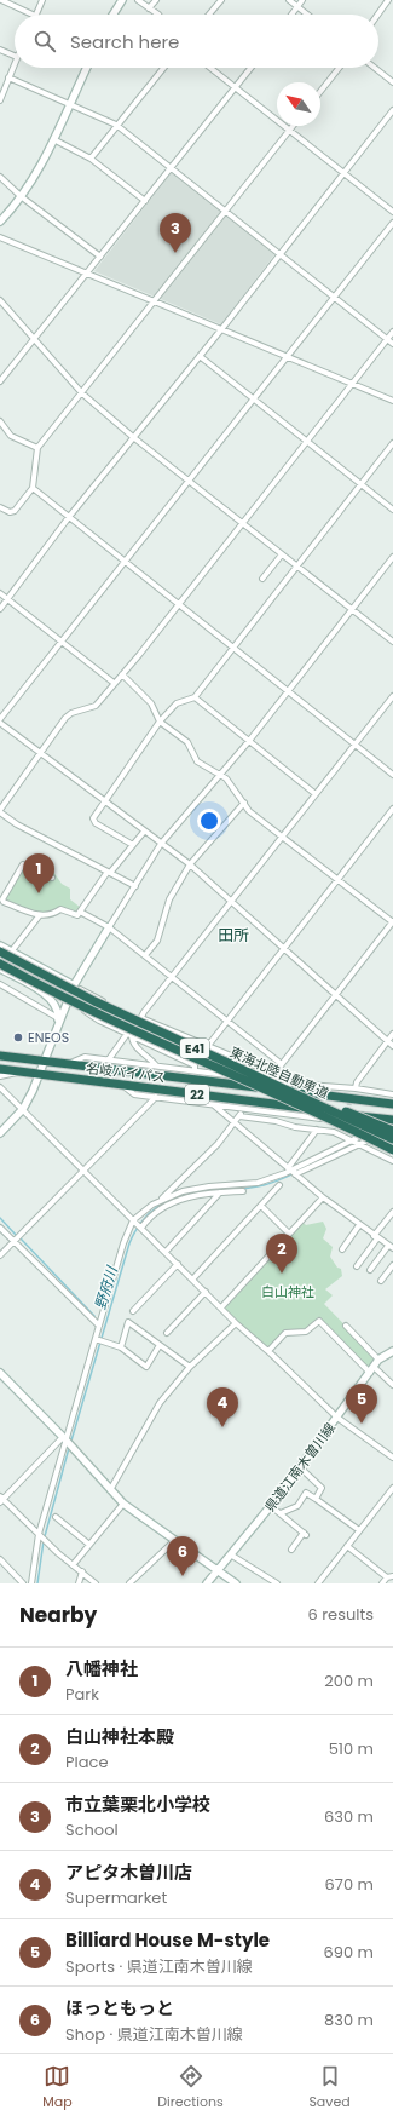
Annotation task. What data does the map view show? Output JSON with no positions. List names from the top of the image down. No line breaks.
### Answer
{"streets":{"highway":["E41","名岐バイパス","東海北陸自動車道","22"],"street":["県道江南木曽川線"]},"districts":["田所"],"water":["野府川"],"parks":["白山神社"],"places":["ENEOS"],"north":"top left","page":{"search":"Search here","pins":["3","1","2","5","4","6"],"heading":["Nearby","6 results"],"list":[{"mark":"1","name":"八幡神社","note":"Park","value":"200 m"},{"mark":"2","name":"白山神社本殿","note":"Place","value":"510 m"},{"mark":"3","name":"市立葉栗北小学校","note":"School","value":"630 m"},{"mark":"4","name":"アピタ木曽川店","note":"Supermarket","value":"670 m"},{"mark":"5","name":"Billiard House M-style","note":"Sports · 県道江南木曽川線","value":"690 m"},{"mark":"6","name":"ほっともっと","note":"Shop · 県道江南木曽川線","value":"830 m"}],"nav":["Map","Directions","Saved"]}}
